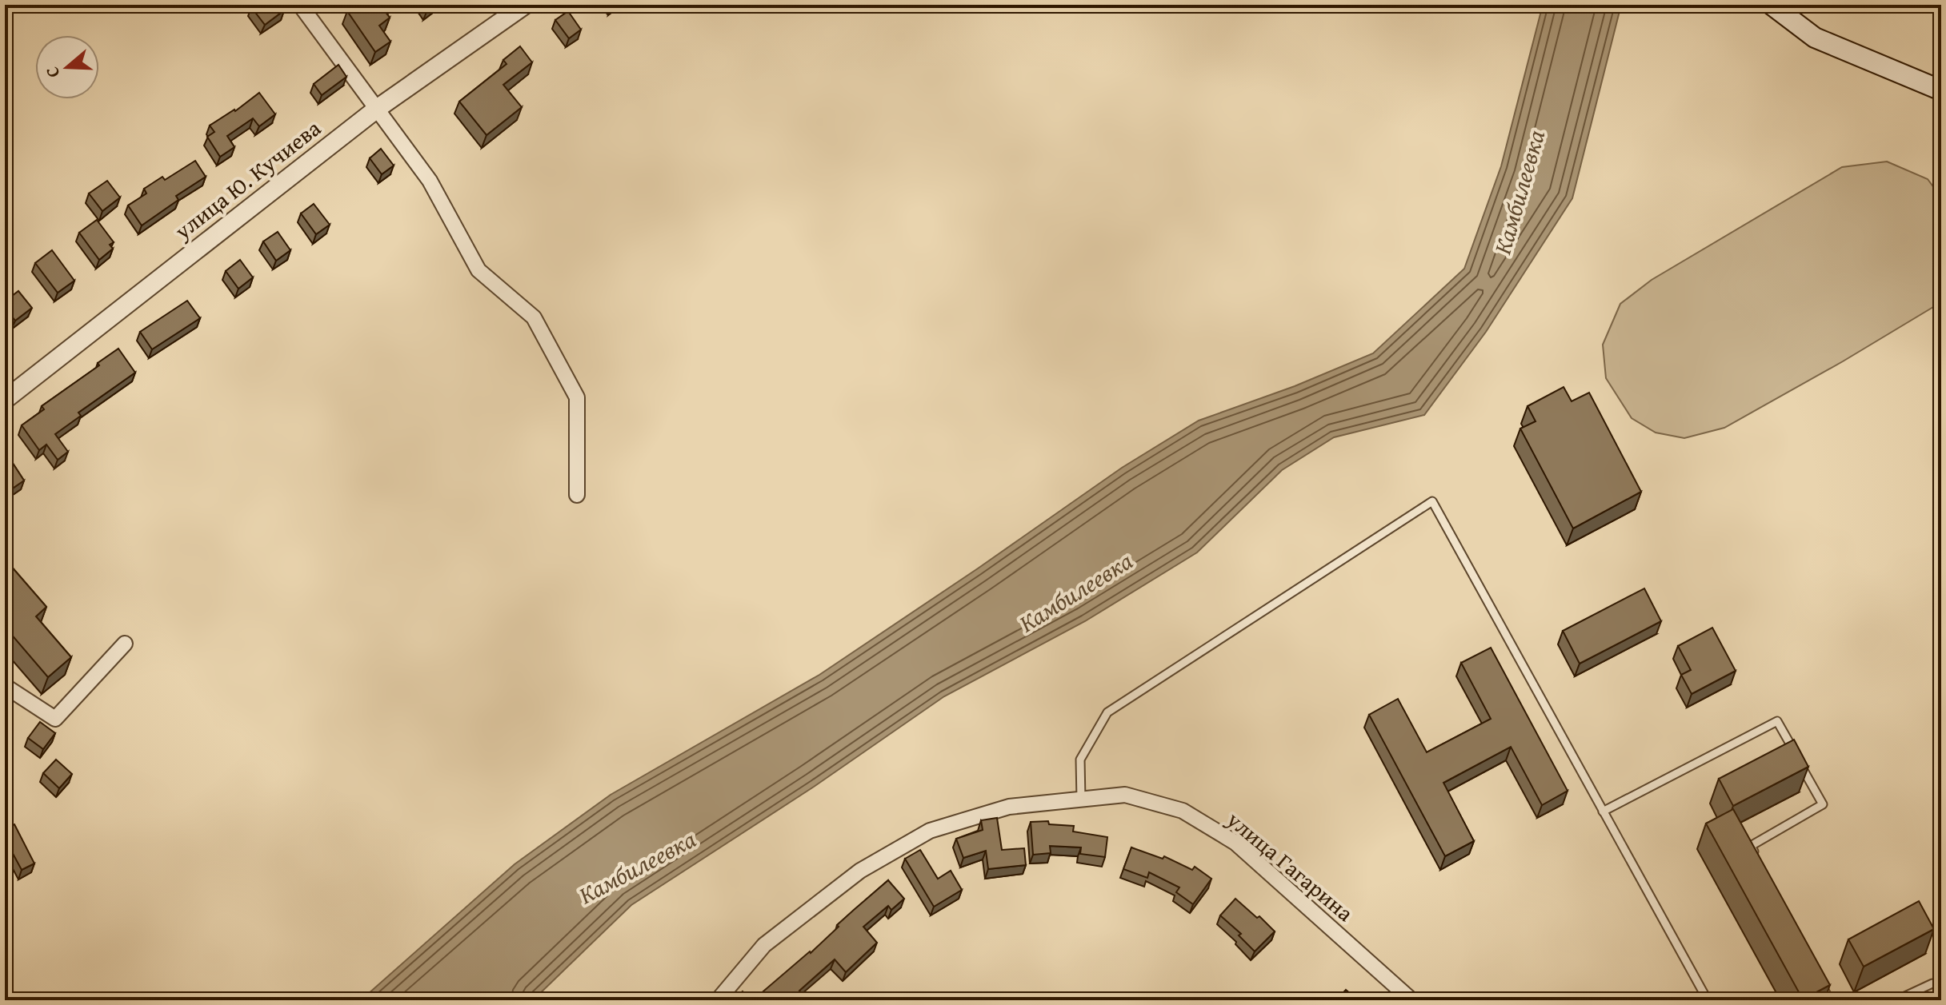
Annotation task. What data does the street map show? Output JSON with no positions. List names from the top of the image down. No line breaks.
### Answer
{"streets":{"street":["улица Ю. Кучиева","улица Гагарина"]},"water":["Камбилеевка"],"north":"left"}
